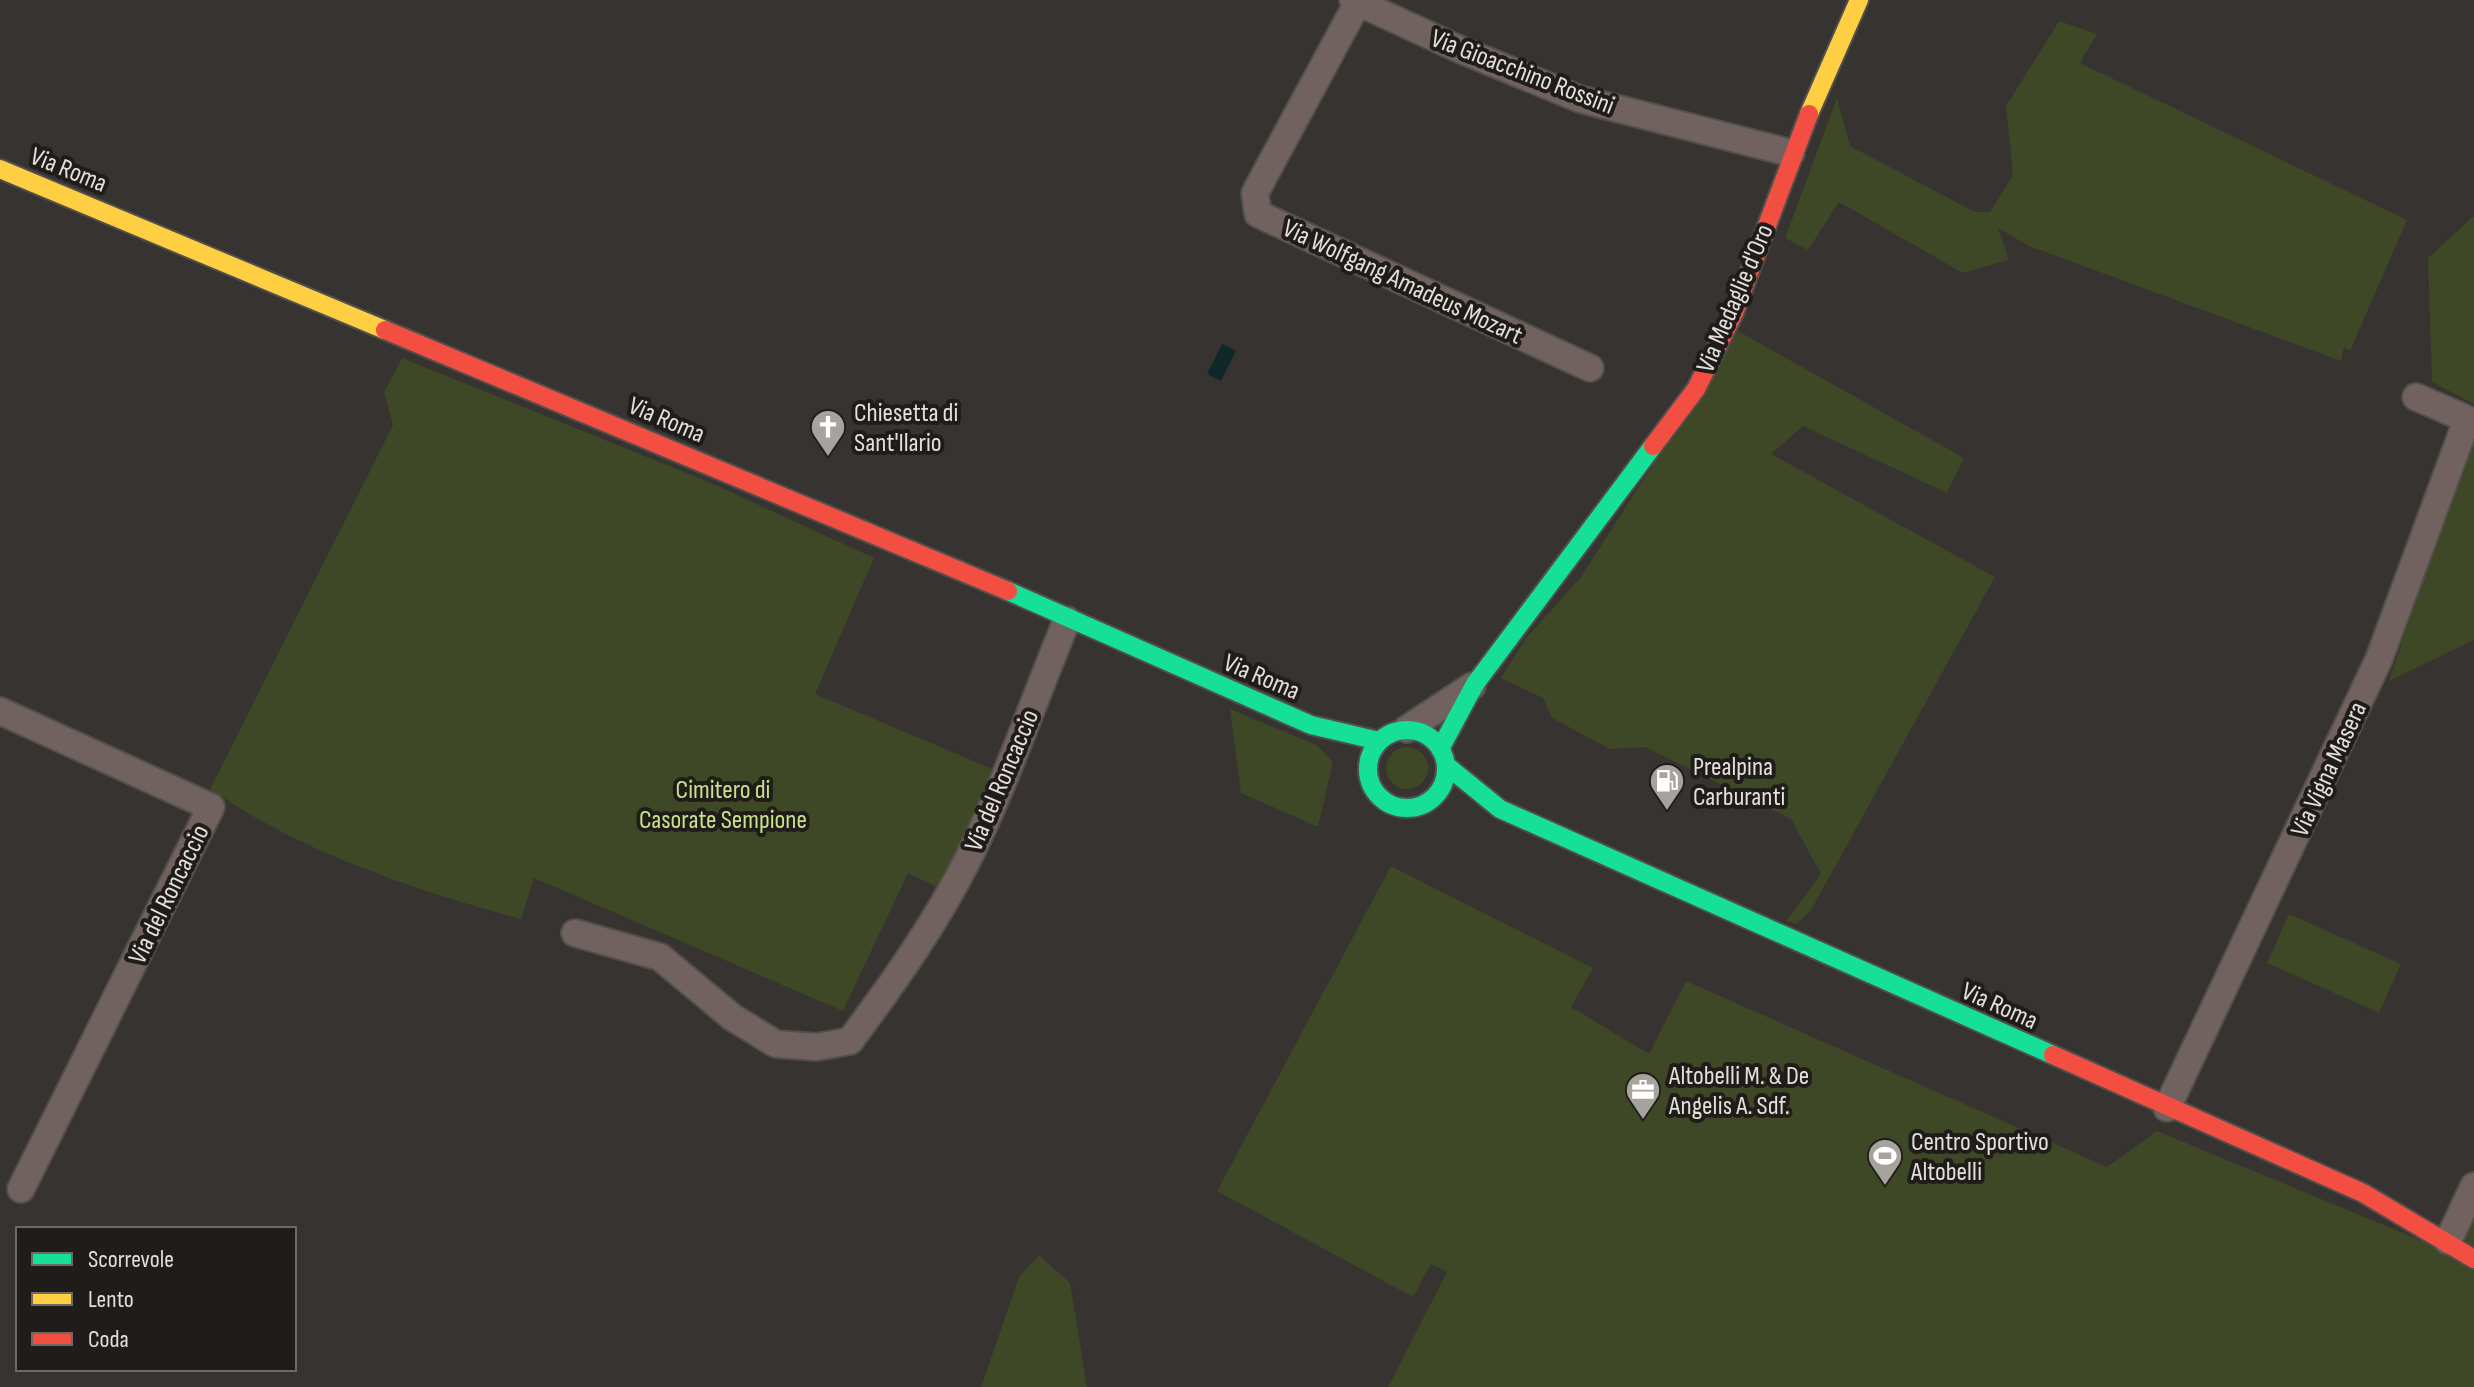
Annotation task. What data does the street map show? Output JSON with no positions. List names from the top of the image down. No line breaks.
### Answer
{"streets":{"street":["Via Gioacchino Rossini","Via Roma","Via Wolfgang Amadeus Mozart","Via Medaglie d'Oro","Via Vigna Masera","Via del Roncaccio"]},"crossings":[["Via Gioacchino Rossini","Via Wolfgang Amadeus Mozart"],["Via Gioacchino Rossini","Via Medaglie d'Oro"],["Via Roma","Via Medaglie d'Oro"],["Via Roma","Via Vigna Masera"],["Via Roma","Via del Roncaccio"]],"parks":["Cimitero di Casorate Sempione"],"places":{"church":["Chiesetta di Sant'Ilario"],"fuel station":["Prealpina Carburanti"],"office":["Altobelli M. & De Angelis A. Sdf."],"sports":["Centro Sportivo Altobelli"]},"legend":["Scorrevole","Lento","Coda"]}
